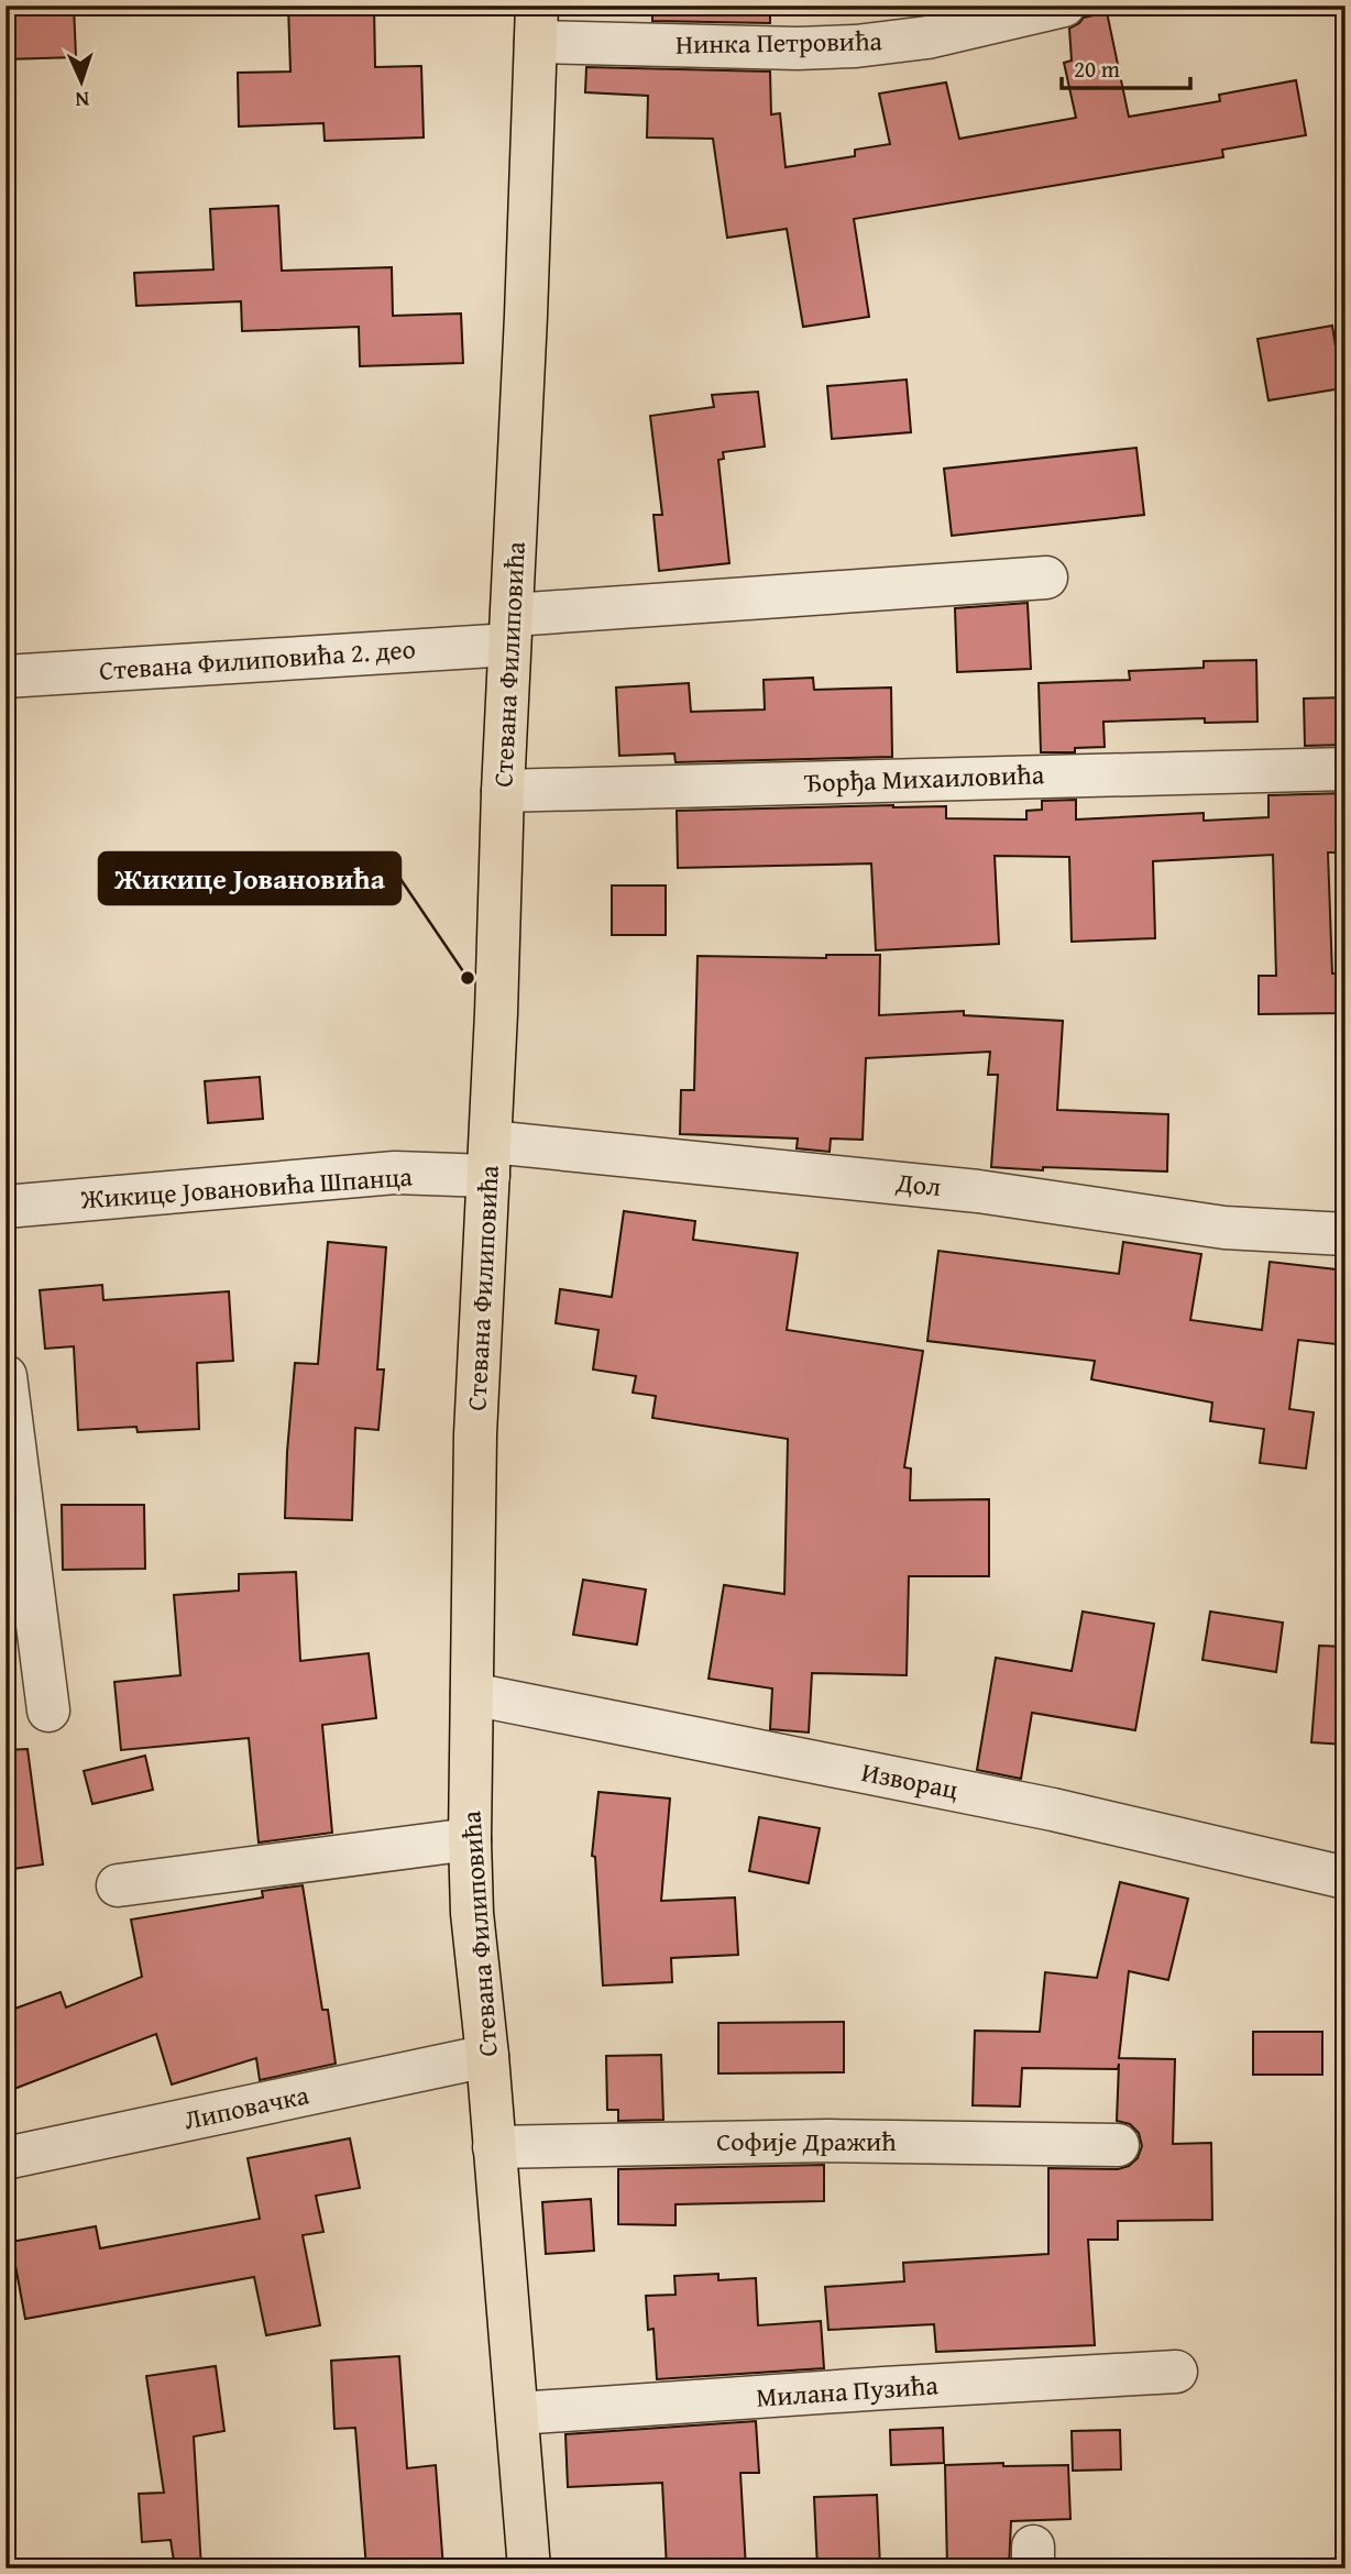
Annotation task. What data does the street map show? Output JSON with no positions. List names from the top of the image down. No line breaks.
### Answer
{"streets":{"main road":["Стевана Филиповића"],"street":["Нинка Петровића","Стевана Филиповића 2. део","Ђорђа Михаиловића","Дол","Жикице Јовановића Шпанца","Изворац","Липовачка","Софије Дражић","Милана Пузића"]},"crossings":[["Нинка Петровића","Стевана Филиповића"],["Стевана Филиповића 2. део","Стевана Филиповића"],["Стевана Филиповића","Ђорђа Михаиловића"],["Стевана Филиповића","Дол"],["Стевана Филиповића","Жикице Јовановића Шпанца"],["Стевана Филиповића","Изворац"],["Стевана Филиповића","Липовачка"],["Стевана Филиповића","Софије Дражић"],["Стевана Филиповића","Милана Пузића"],["Дол","Жикице Јовановића Шпанца"]],"places":["Жикице Јовановића"],"scale_bar":"20 m","north":"bottom"}
